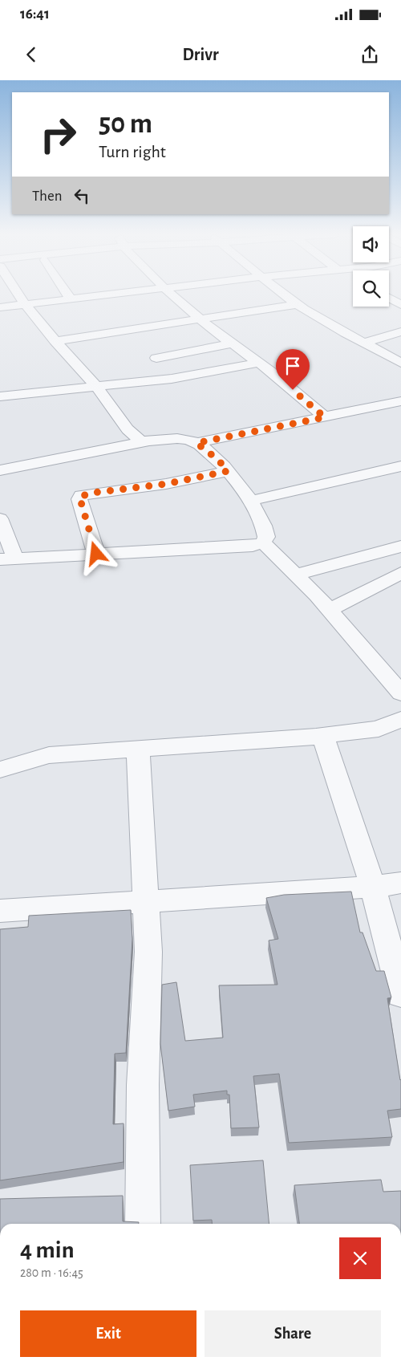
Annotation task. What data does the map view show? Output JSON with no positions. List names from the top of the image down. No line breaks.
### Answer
{"page":{"status":"16:41","header":"Drivr","turn":["50 m","Turn right"],"then":"Then","heading":["4 min","280 m · 16:45"],"buttons":["Exit","Share"]}}
